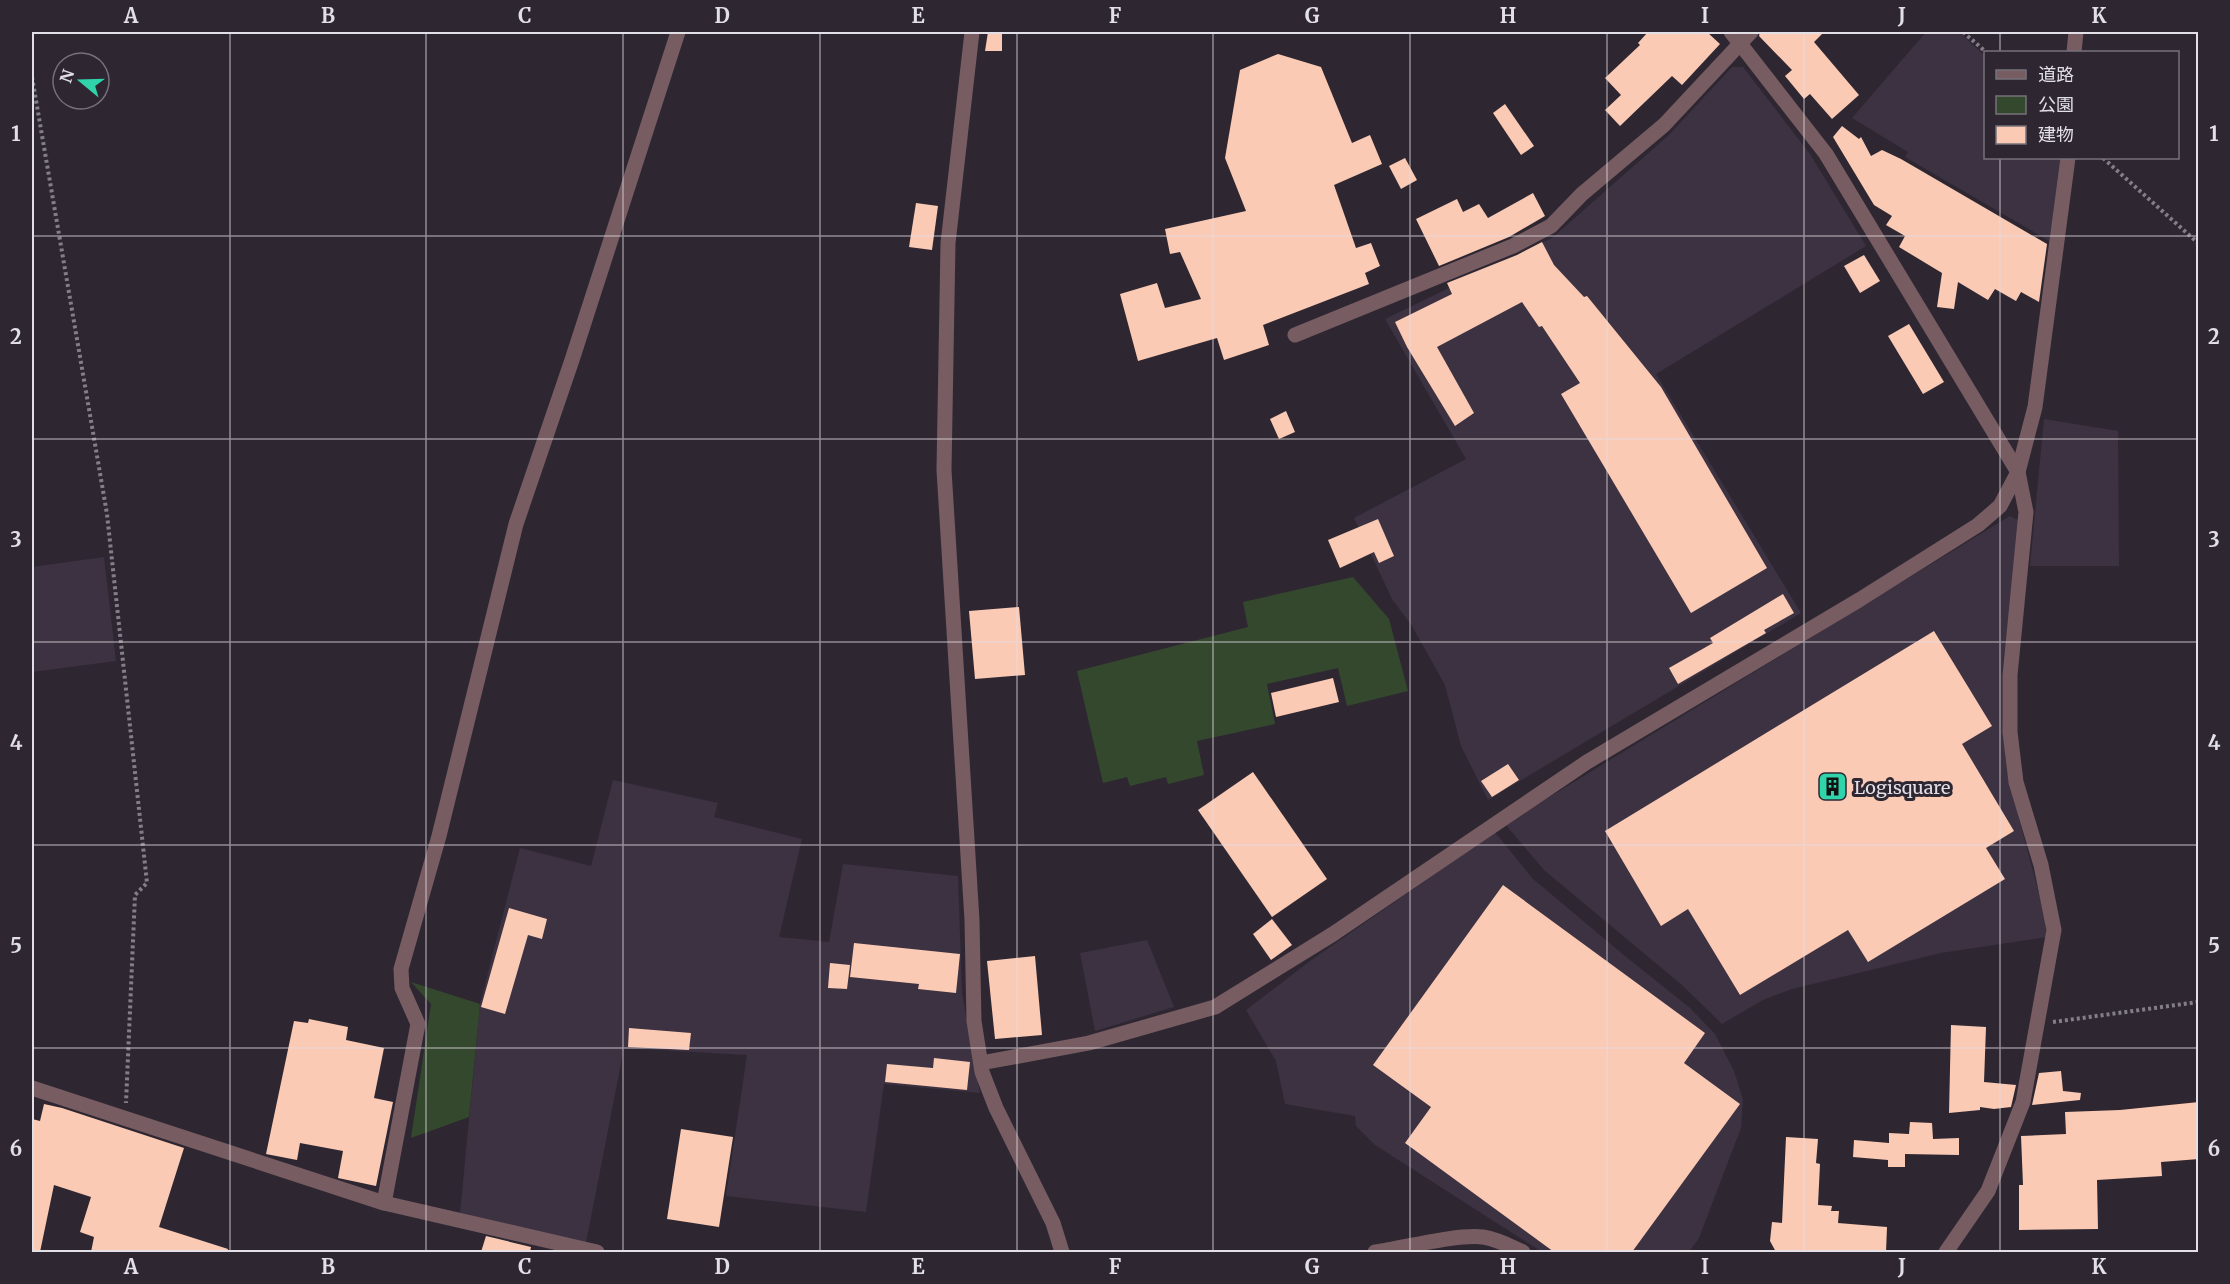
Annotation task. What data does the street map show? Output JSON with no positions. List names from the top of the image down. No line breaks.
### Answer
{"places":{"building":["Logisquare"]},"legend":["道路","公園","建物"],"north":"left","grid":{"columns":["A","B","C","D","E","F","G","H","I","J","K"],"rows":["1","2","3","4","5","6"]}}
